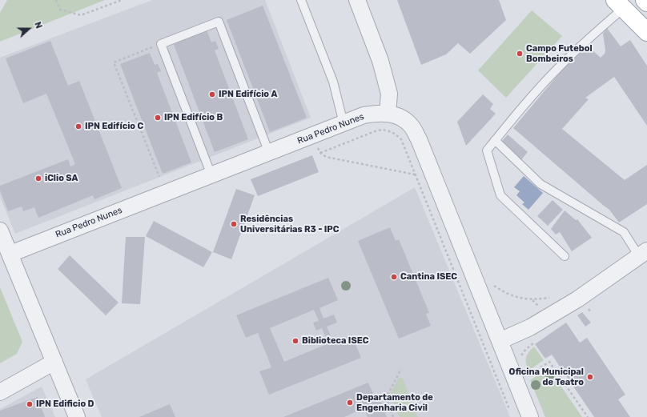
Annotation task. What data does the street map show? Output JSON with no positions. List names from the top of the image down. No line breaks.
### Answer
{"streets":{"street":["Rua Pedro Nunes"]},"places":["Campo Futebol Bombeiros","IPN Edifício A","IPN Edifício B","IPN Edifício C","iClio SA","Residências Universitárias R3 - IPC","Cantina ISEC","Biblioteca ISEC","Oficina Municipal de Teatro","Departamento de Engenharia Civil","IPN Edificio D"],"north":"right"}
